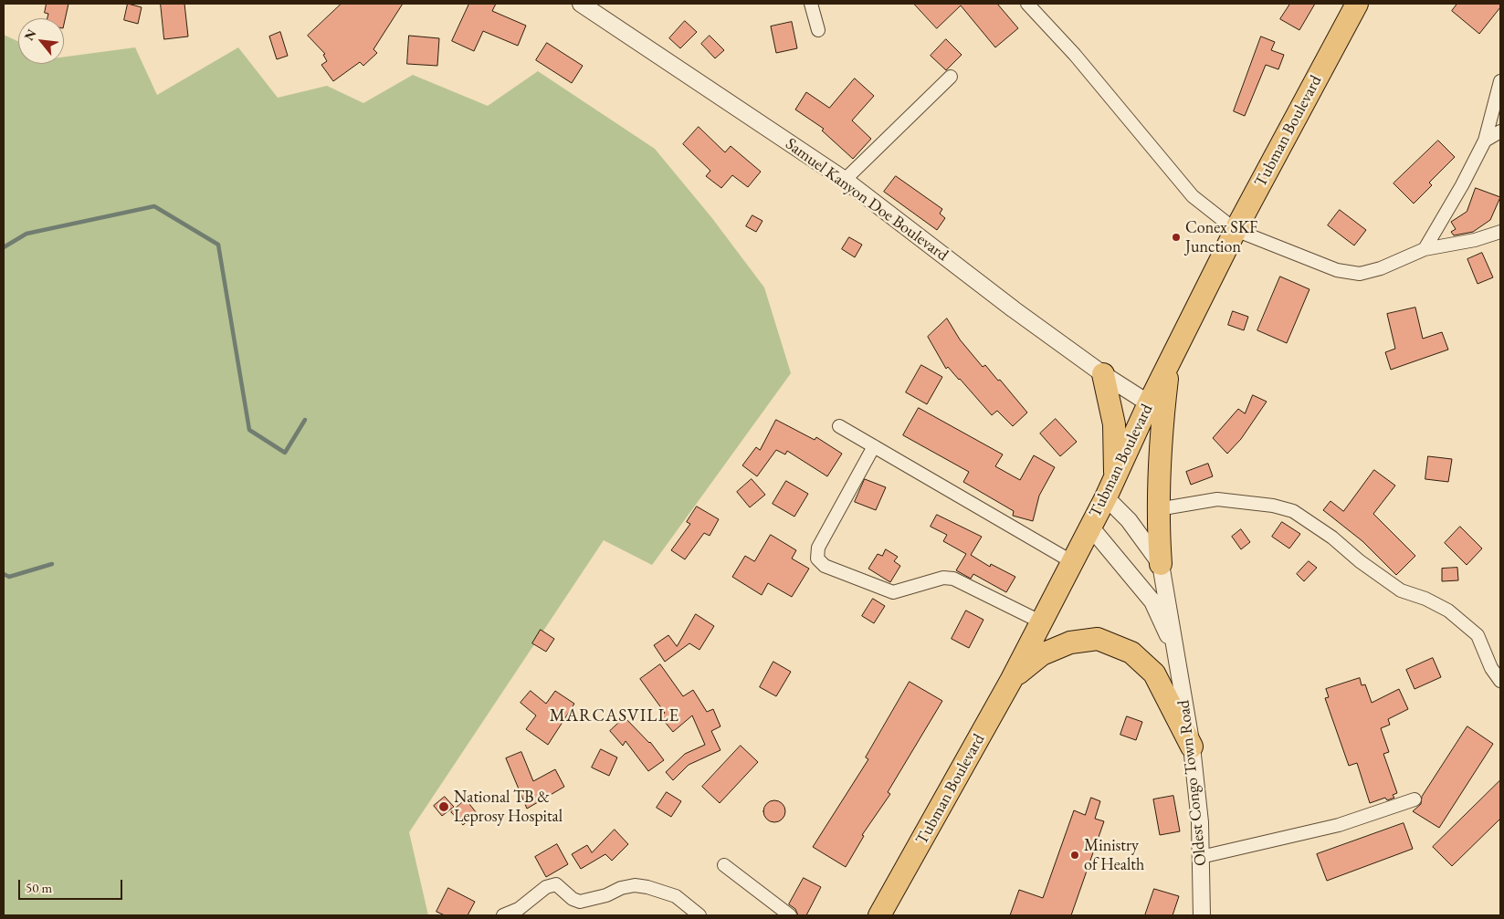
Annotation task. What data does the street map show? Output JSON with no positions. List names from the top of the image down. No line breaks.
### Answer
{"streets":{"highway":["Tubman Boulevard"],"street":["Samuel Kanyon Doe Boulevard","Oldest Congo Town Road"]},"crossings":[["Tubman Boulevard","Samuel Kanyon Doe Boulevard"]],"districts":["MARCASVILLE"],"places":["Conex SKF Junction","National TB & Leprosy Hospital","Ministry of Health"],"scale_bar":"50 m","north":"top left"}
